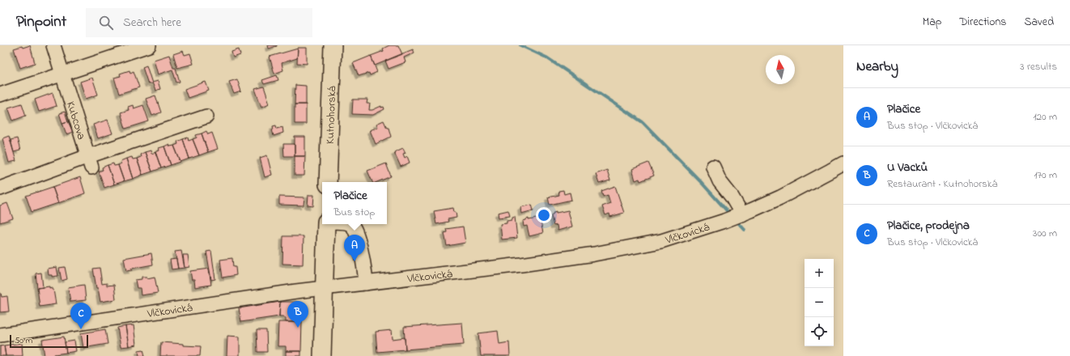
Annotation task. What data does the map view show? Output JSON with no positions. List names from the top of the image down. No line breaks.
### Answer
{"streets":{"main road":["Kutnohorská"],"street":["Kubcova","Vlčkovická"]},"scale_bar":"50 m","north":"top","page":{"header":"Pinpoint","search":"Search here","nav":["Map","Directions","Saved"],"heading":["Nearby","3 results"],"list":[{"mark":"A","name":"Plačice","note":"Bus stop · Vlčkovická","value":"120 m"},{"mark":"B","name":"U Vacků","note":"Restaurant · Kutnohorská","value":"170 m"},{"mark":"C","name":"Plačice, prodejna","note":"Bus stop · Vlčkovická","value":"300 m"}],"popup":["Plačice","Bus stop"],"pins":["A","B","C"],"map_buttons":["+","−"],"scale":"50 m"}}
